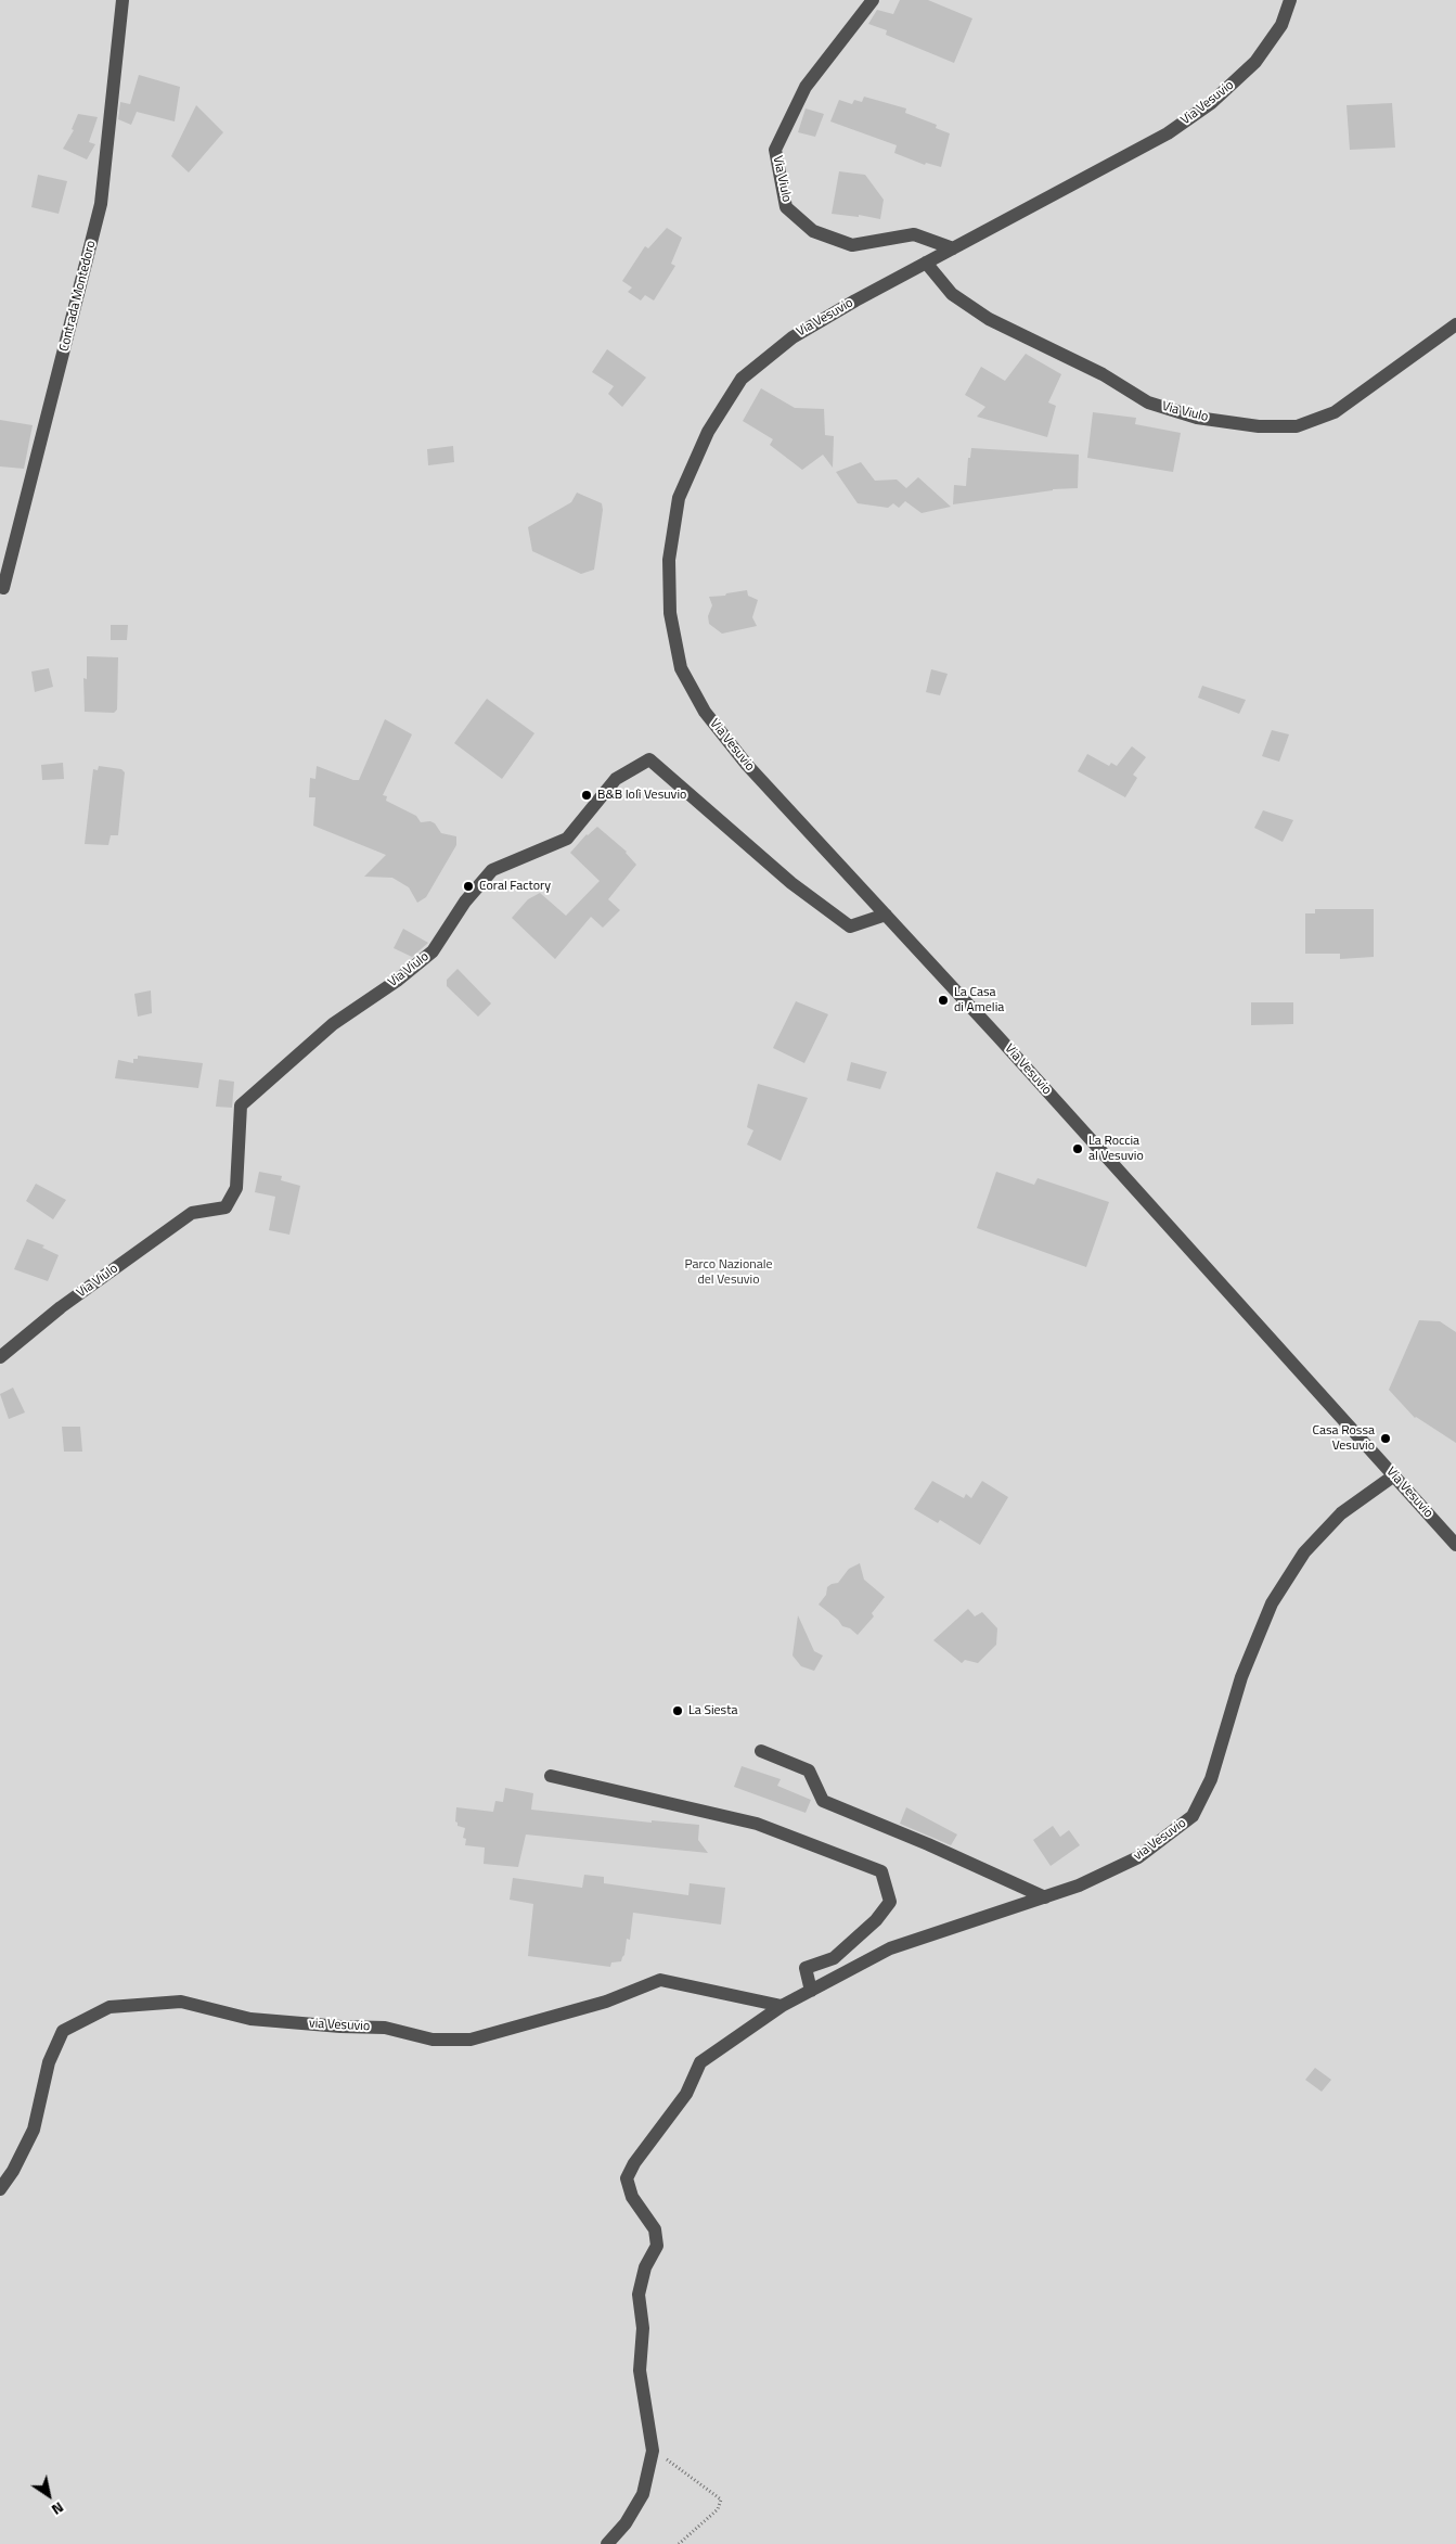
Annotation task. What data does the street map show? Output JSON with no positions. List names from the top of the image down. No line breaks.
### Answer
{"streets":{"street":["Via Vesuvio","Via Viulo","Contrada Montedoro","via Vesuvio"]},"crossings":[["Via Vesuvio","Via Viulo"],["Via Vesuvio","via Vesuvio"]],"parks":["Parco Nazionale del Vesuvio"],"places":["B&B Iolì Vesuvio","Coral Factory","La Casa di Amelia","La Roccia al Vesuvio","Casa Rossa Vesuvio","La Siesta"],"north":"bottom right"}
